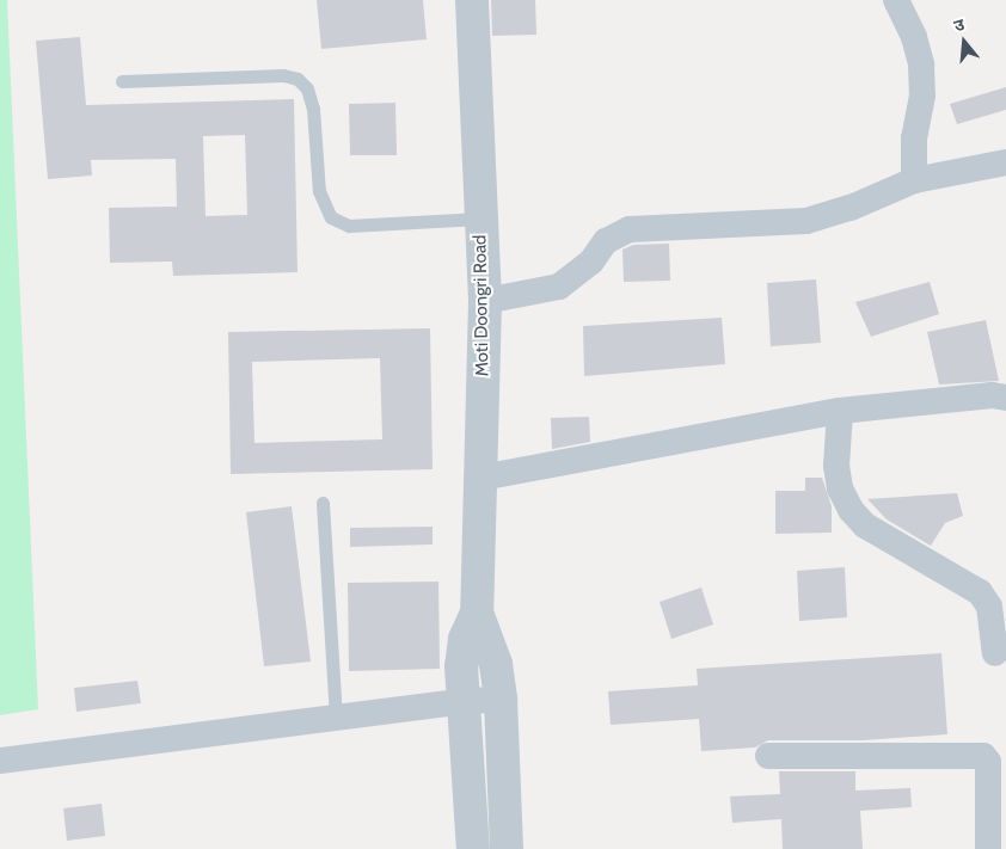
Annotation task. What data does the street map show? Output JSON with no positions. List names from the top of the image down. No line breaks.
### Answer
{"streets":{"street":["Moti Doongri Road"]},"north":"top"}
